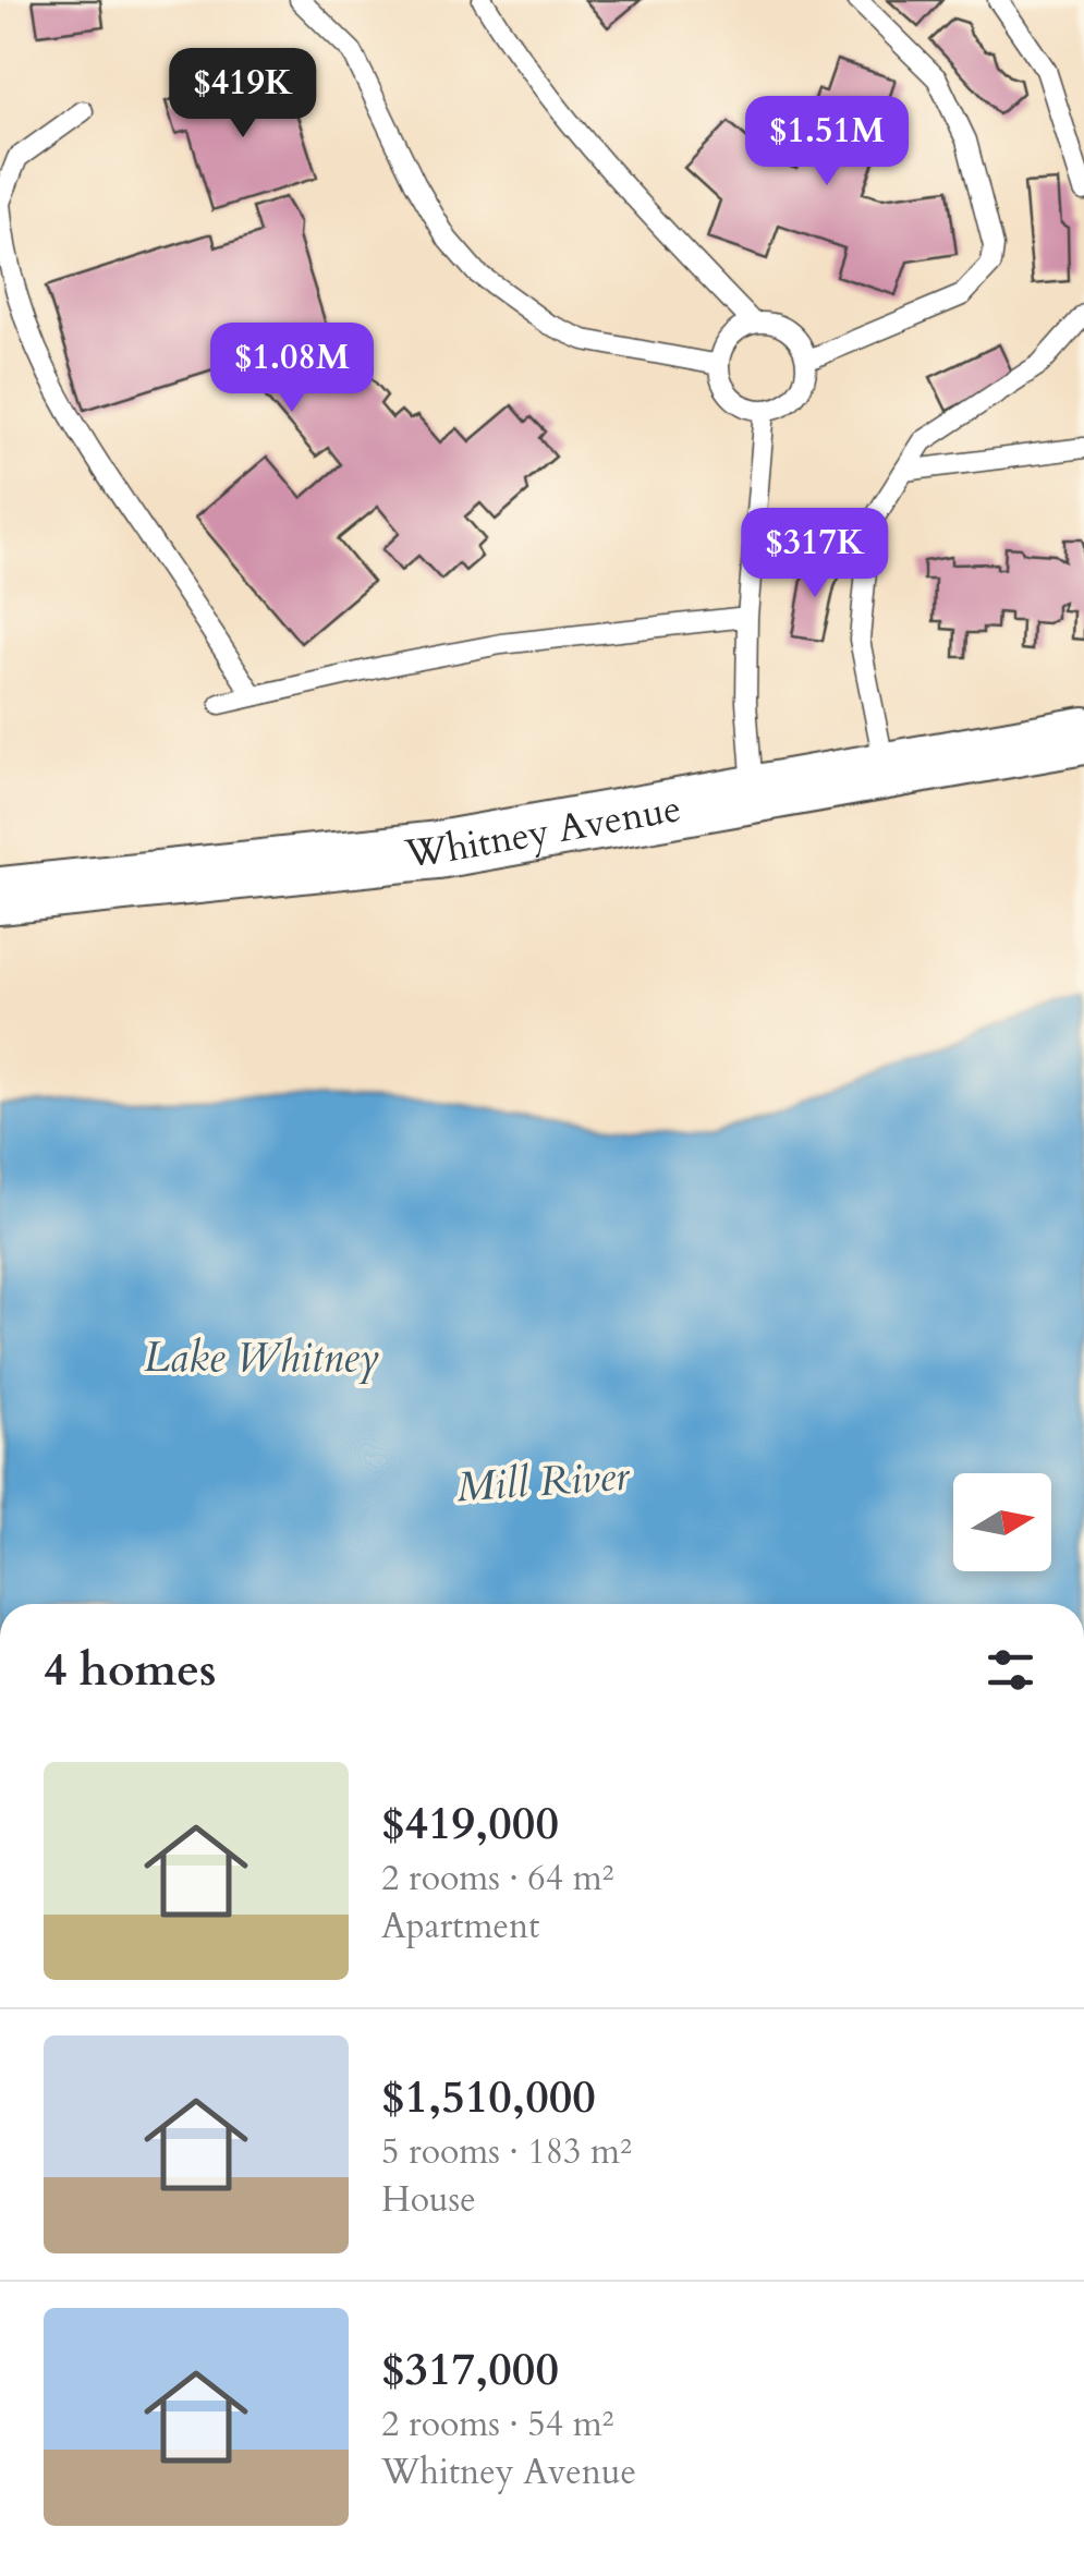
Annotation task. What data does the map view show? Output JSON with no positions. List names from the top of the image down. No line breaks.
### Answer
{"streets":{"main road":["Whitney Avenue"]},"water":["Lake Whitney","Mill River"],"north":"right","page":{"price":["$419K","$1.51M","$1.08M","$317K"],"heading":"4 homes","list":[{"name":"$419,000","note":"2 rooms · 64 m² · Apartment"},{"name":"$1,510,000","note":"5 rooms · 183 m² · House"},{"name":"$317,000","note":"2 rooms · 54 m² · Whitney Avenue"}]}}
